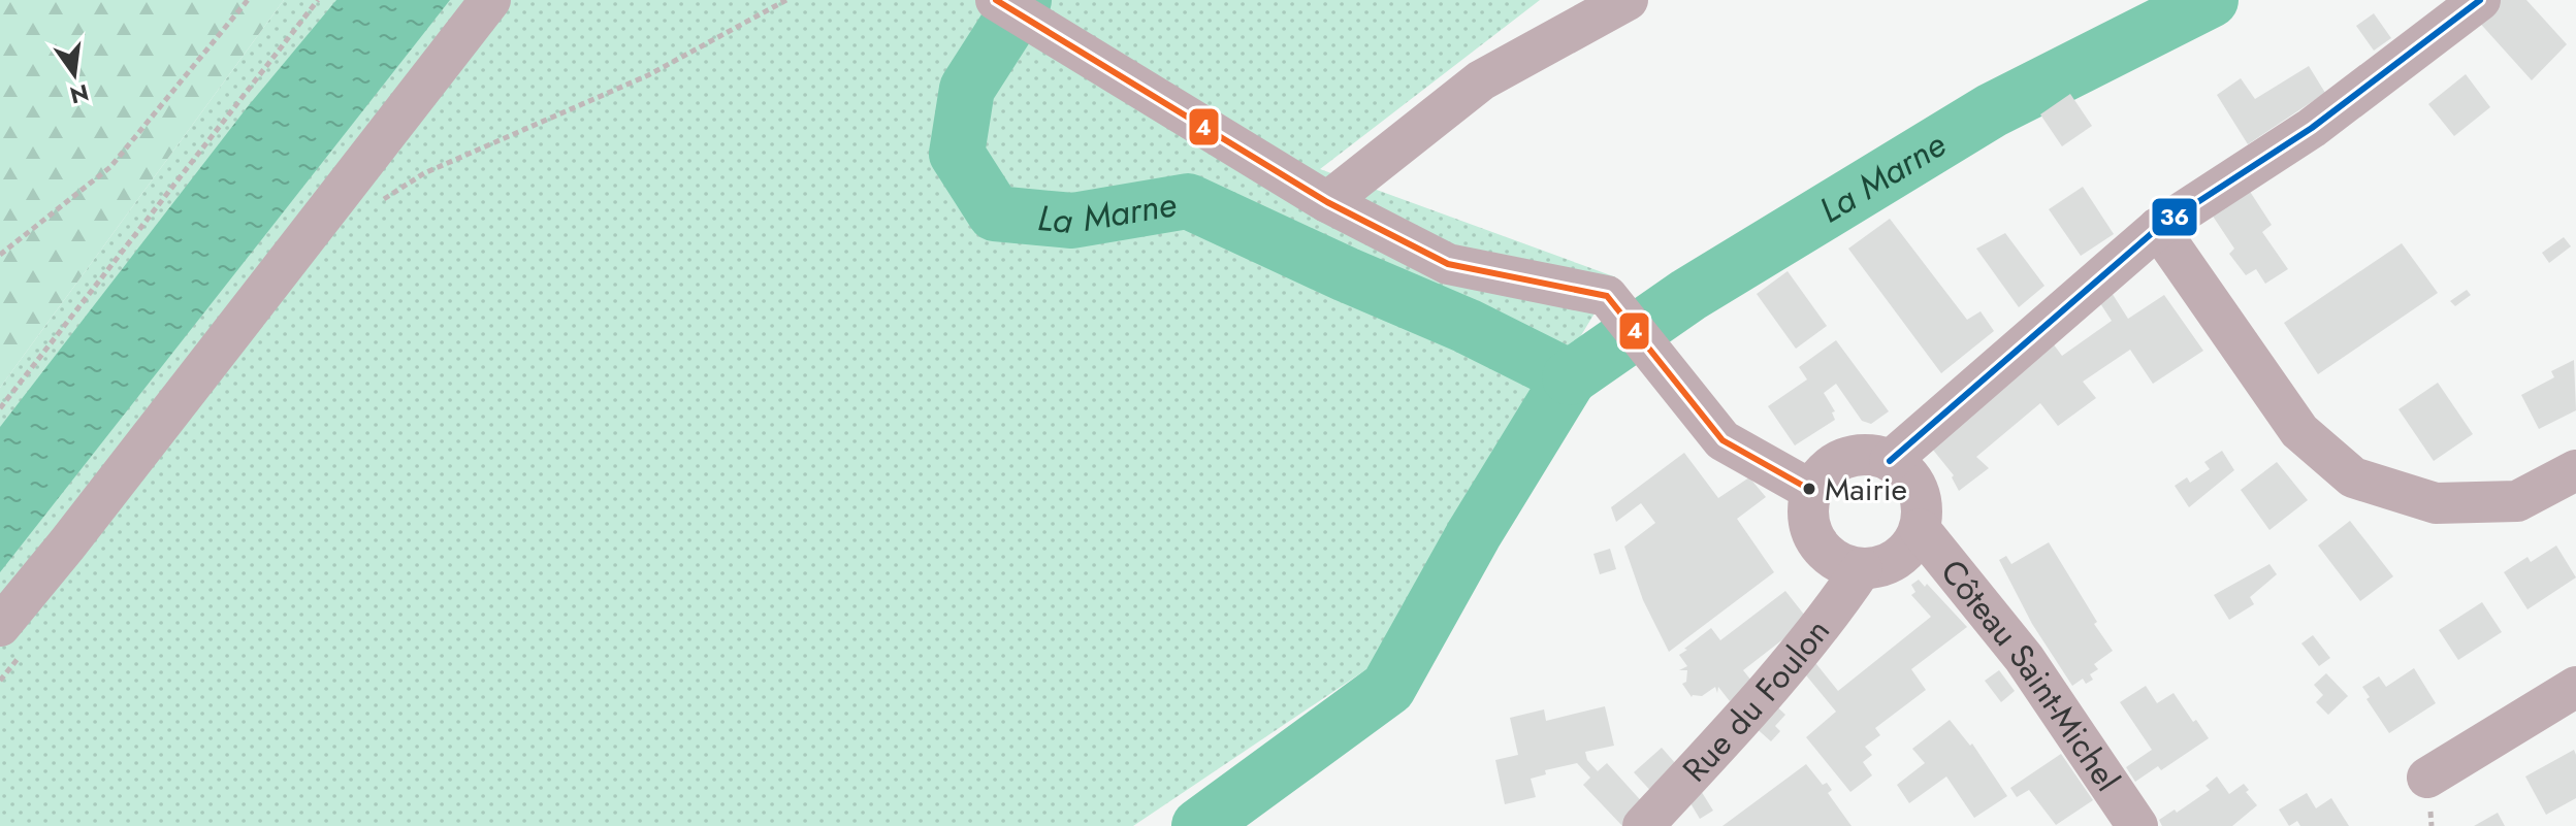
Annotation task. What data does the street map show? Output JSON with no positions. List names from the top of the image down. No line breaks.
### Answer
{"streets":{"street":["Côteau Saint-Michel","Rue du Foulon"]},"crossings":[["Côteau Saint-Michel","Rue du Foulon"]],"water":["La Marne"],"places":["Mairie"],"lines":["transit line 4","transit line 36"],"north":"bottom"}
